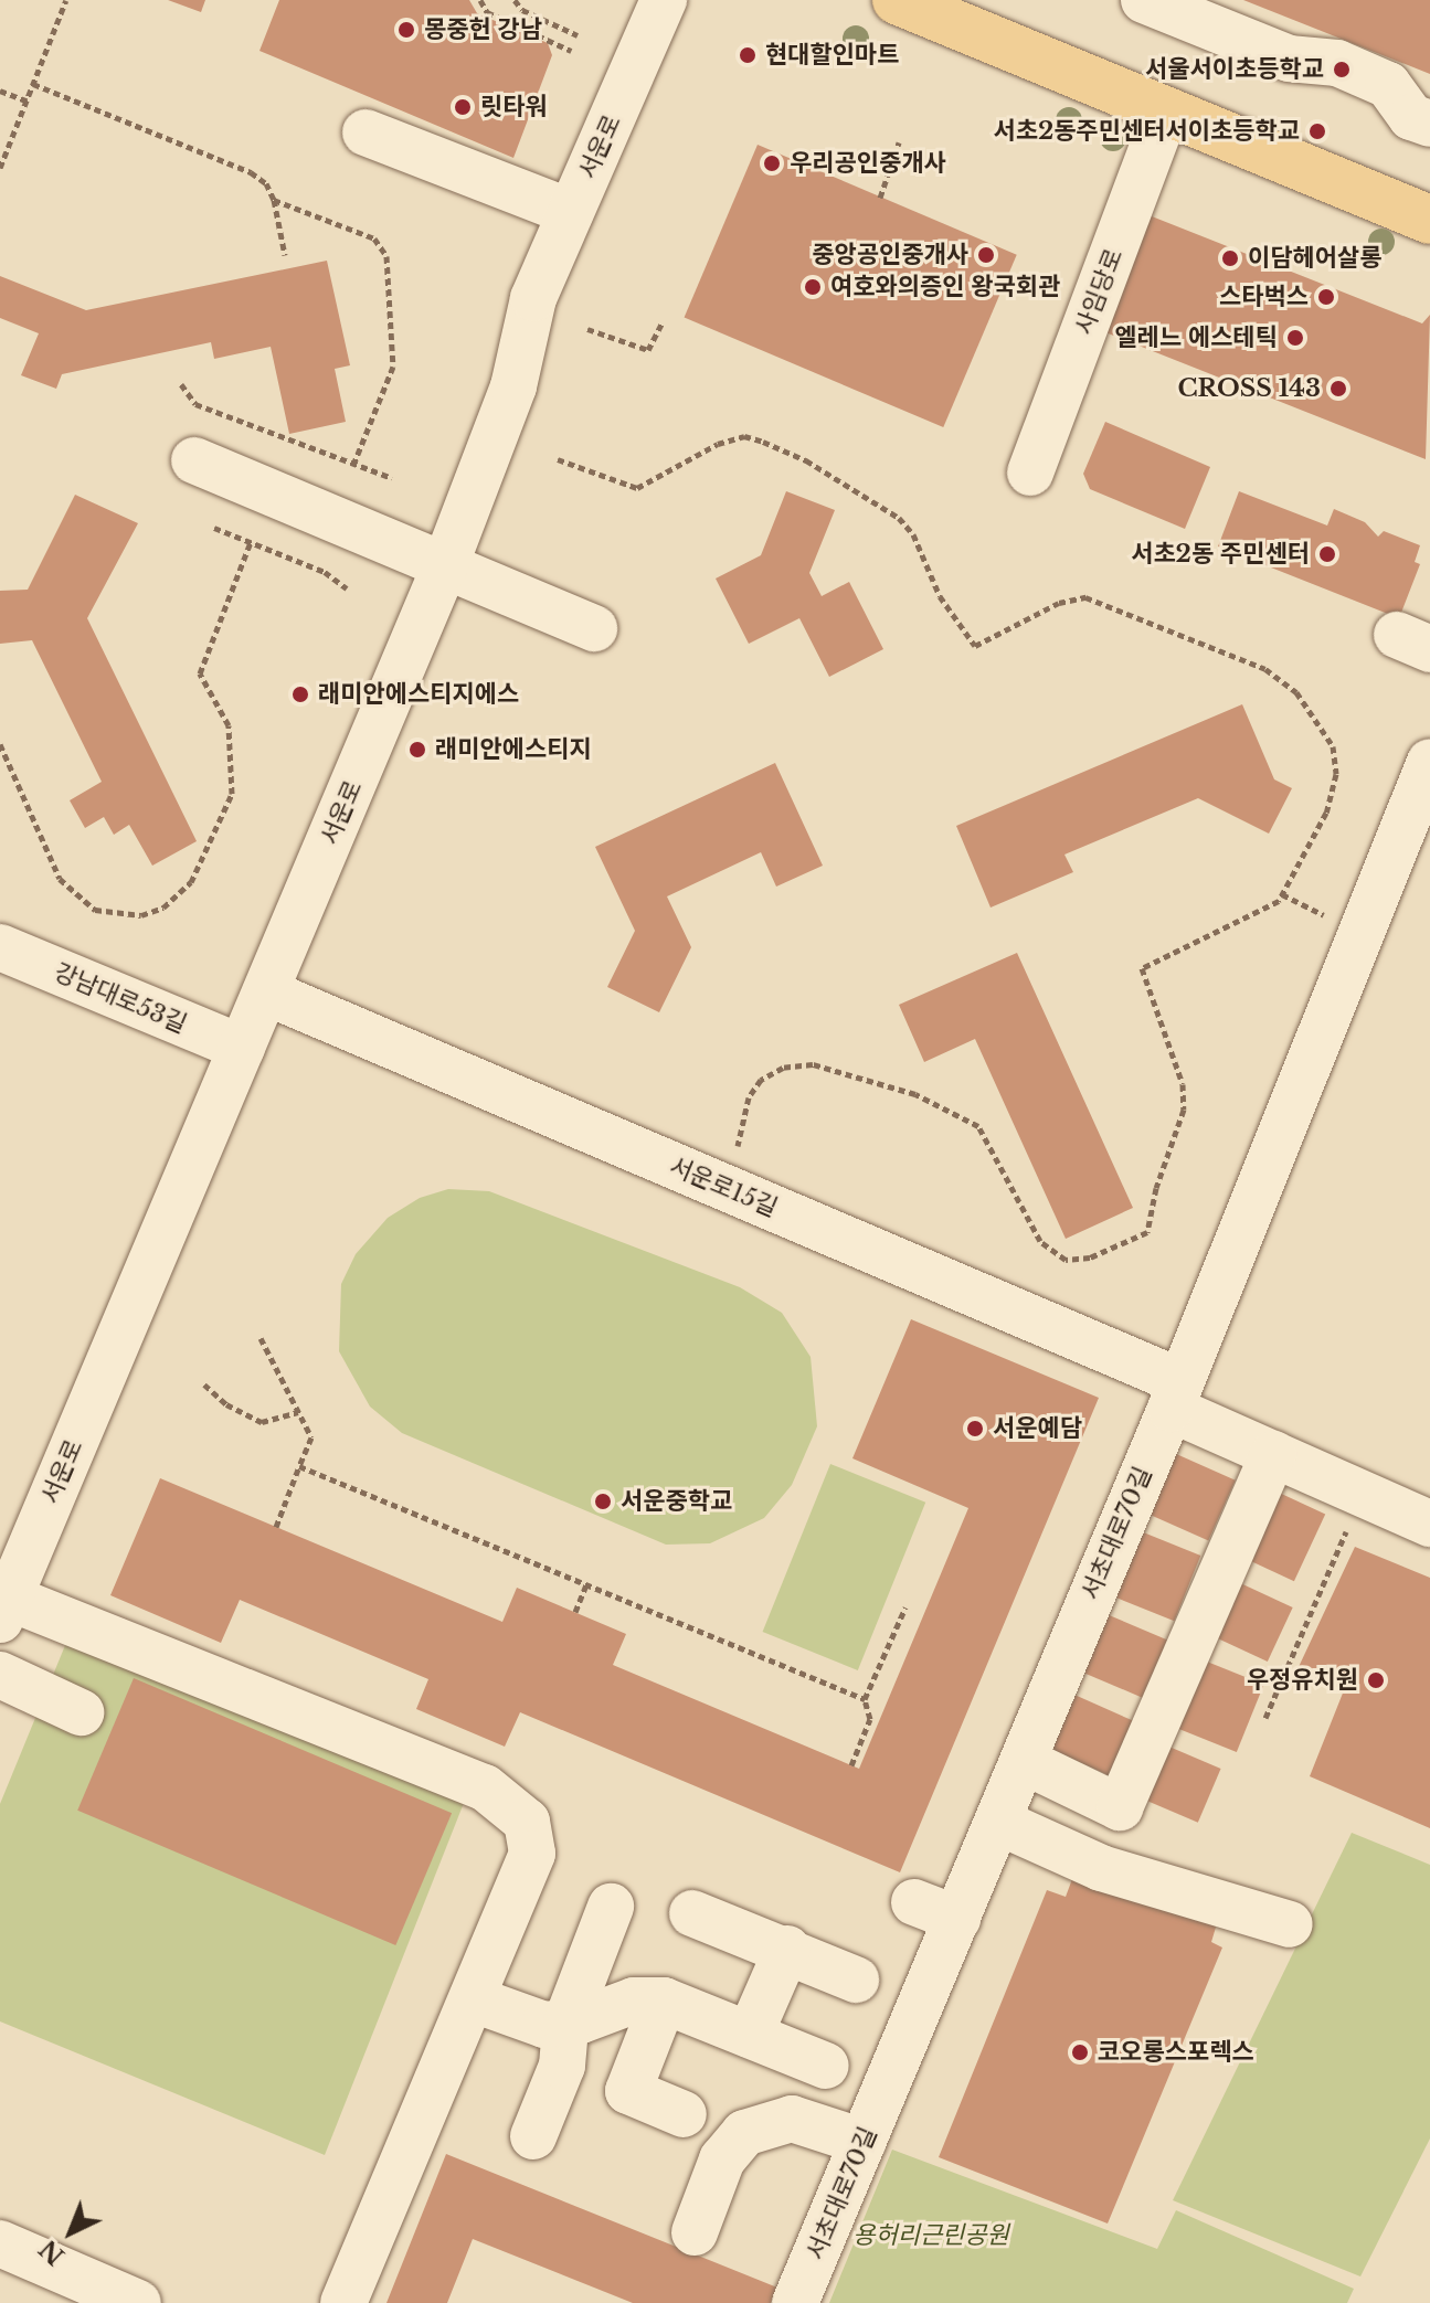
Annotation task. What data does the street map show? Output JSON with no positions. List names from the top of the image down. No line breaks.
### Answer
{"streets":{"street":["서운로","사임당로","강남대로53길","서운로15길","서초대로70길"]},"crossings":[["서운로","강남대로53길"],["서운로","서운로15길"],["서운로15길","서초대로70길"]],"parks":["용허리근린공원"],"places":["몽중헌 강남","현대할인마트","서울서이초등학교","릿타워","서초2동주민센터서이초등학교","우리공인중개사","중앙공인중개사","이담헤어살롱","여호와의증인 왕국회관","스타벅스","엘레느 에스테틱","CROSS 143","서초2동 주민센터","래미안에스티지에스","래미안에스티지","서운예담","서운중학교","우정유치원","코오롱스포렉스"],"north":"bottom left"}
